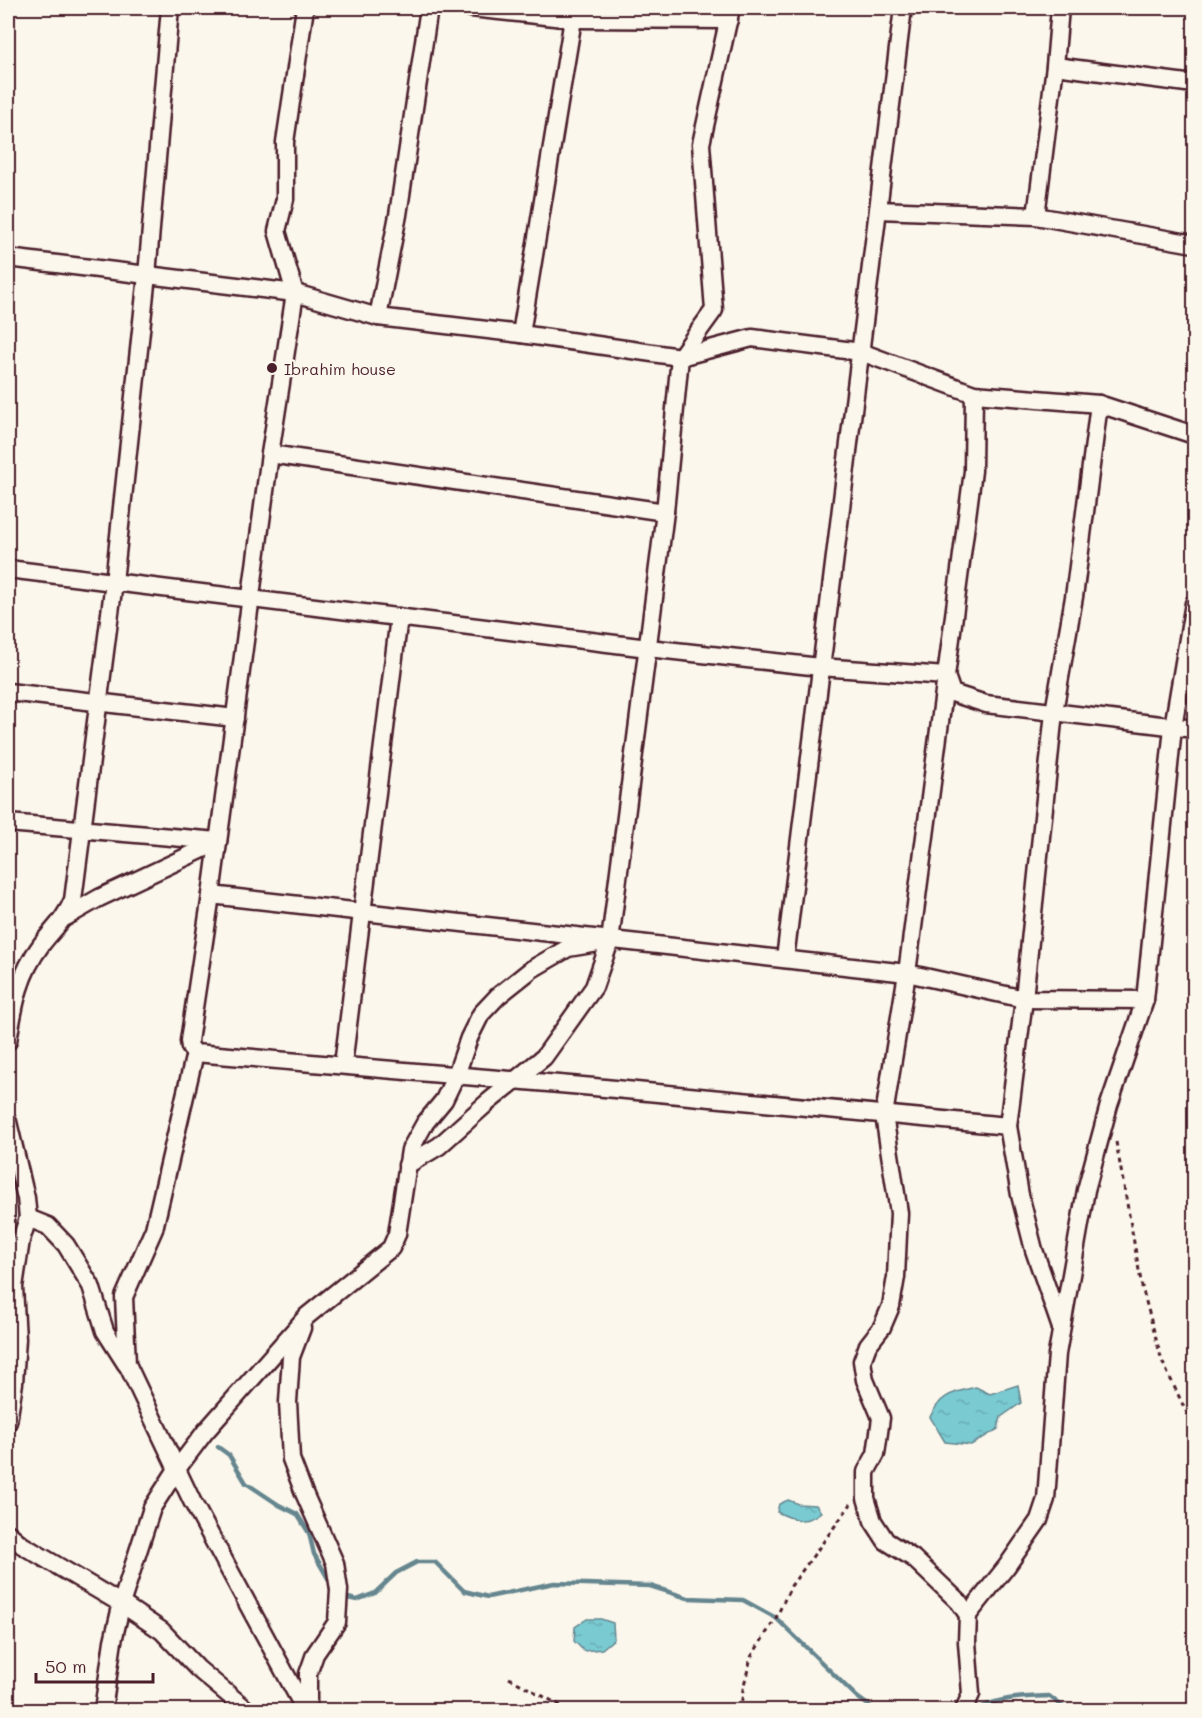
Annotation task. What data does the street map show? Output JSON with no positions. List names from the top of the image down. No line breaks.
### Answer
{"places":["Ibrahim house"],"scale_bar":"50 m"}
